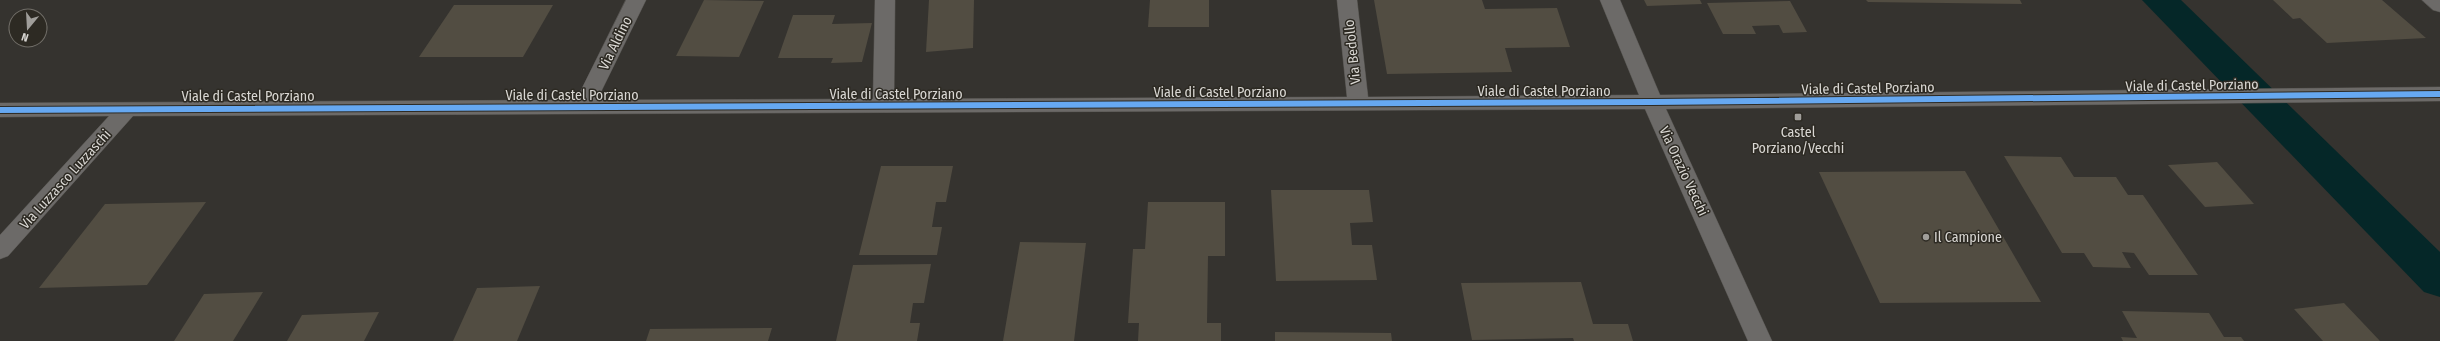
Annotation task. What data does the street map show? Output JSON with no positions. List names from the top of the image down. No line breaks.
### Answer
{"streets":{"street":["Via Aldino","Via Bedollo","Viale di Castel Porziano","Via Orazio Vecchi","Via Luzzasco Luzzaschi"]},"crossings":[["Via Aldino","Viale di Castel Porziano"],["Via Bedollo","Viale di Castel Porziano"],["Viale di Castel Porziano","Via Orazio Vecchi"],["Viale di Castel Porziano","Via Luzzasco Luzzaschi"]],"places":{"transit":["Castel Porziano/Vecchi"],"other":["Il Campione"]},"north":"bottom"}
